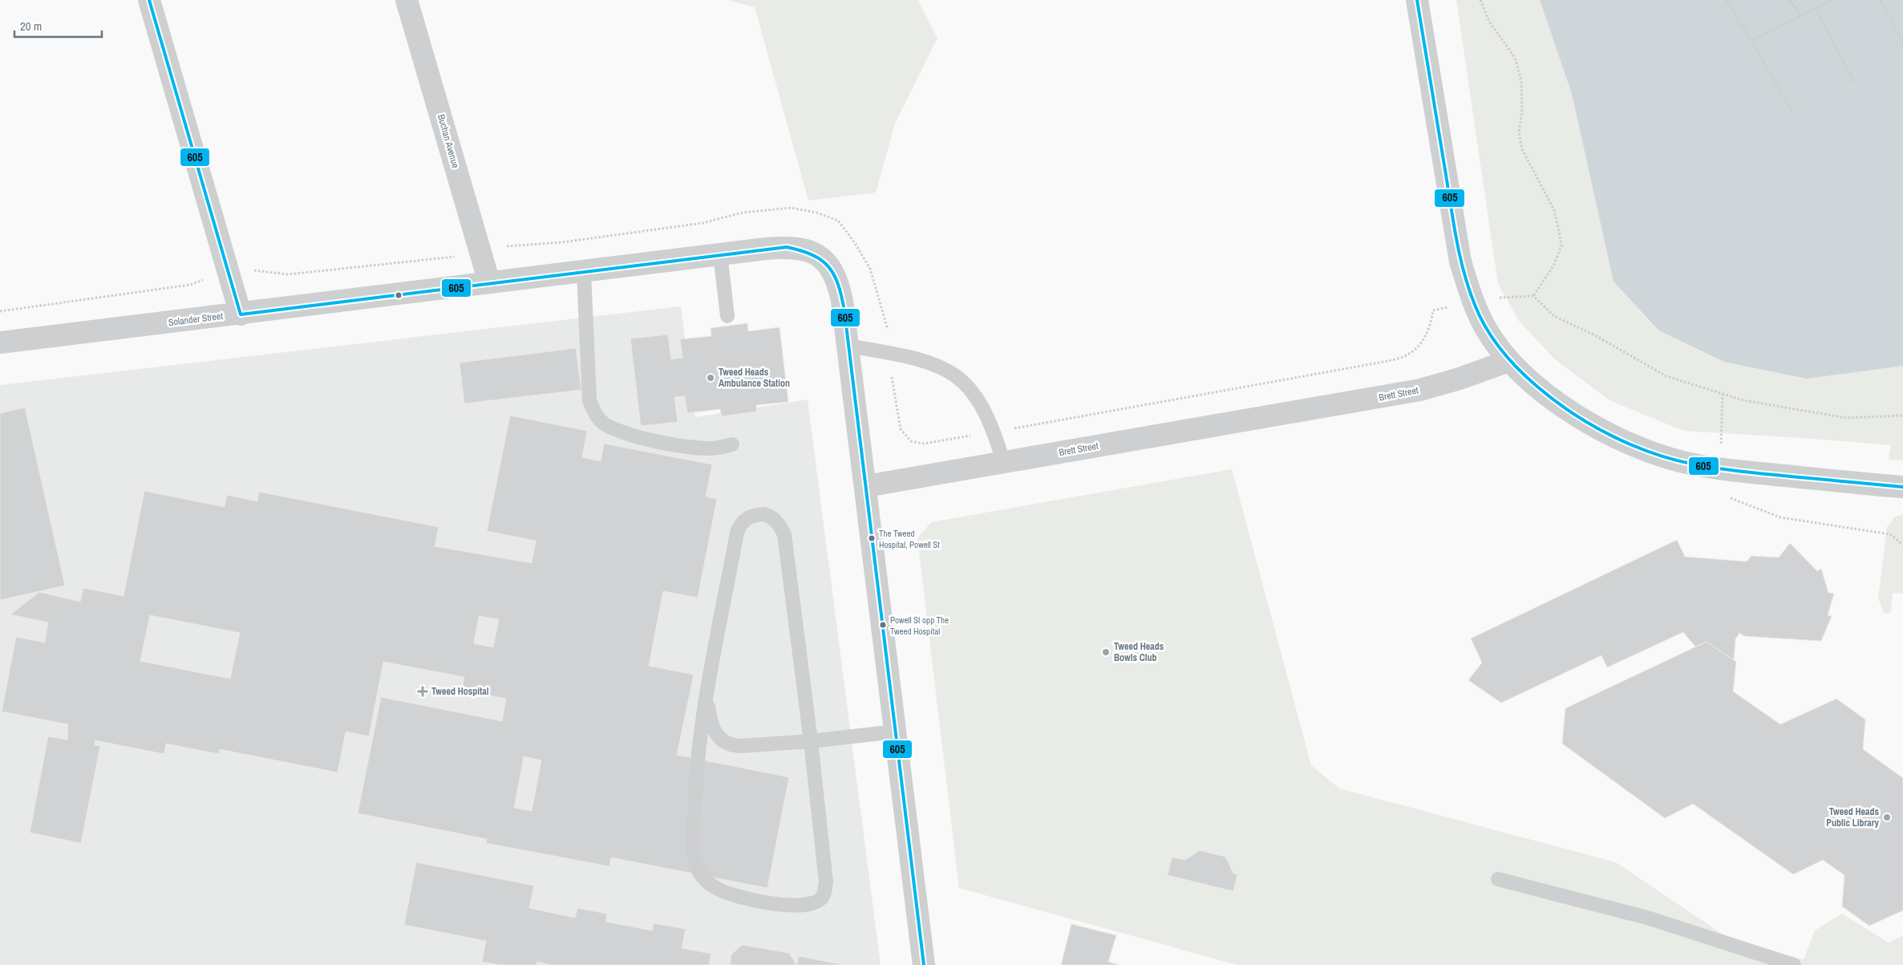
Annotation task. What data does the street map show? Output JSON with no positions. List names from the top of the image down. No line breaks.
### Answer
{"streets":{"street":["Buchan Avenue","Solander Street","Brett Street"]},"crossings":[["Buchan Avenue","Solander Street"],["Solander Street","Brett Street"]],"places":{"other":["Tweed Heads Ambulance Station","The Tweed Hospital, Powell St","Powell St opp The Tweed Hospital","Tweed Heads Bowls Club","Tweed Heads Public Library"],"health":["Tweed Hospital"]},"lines":["transit line 605"],"scale_bar":"20 m"}
